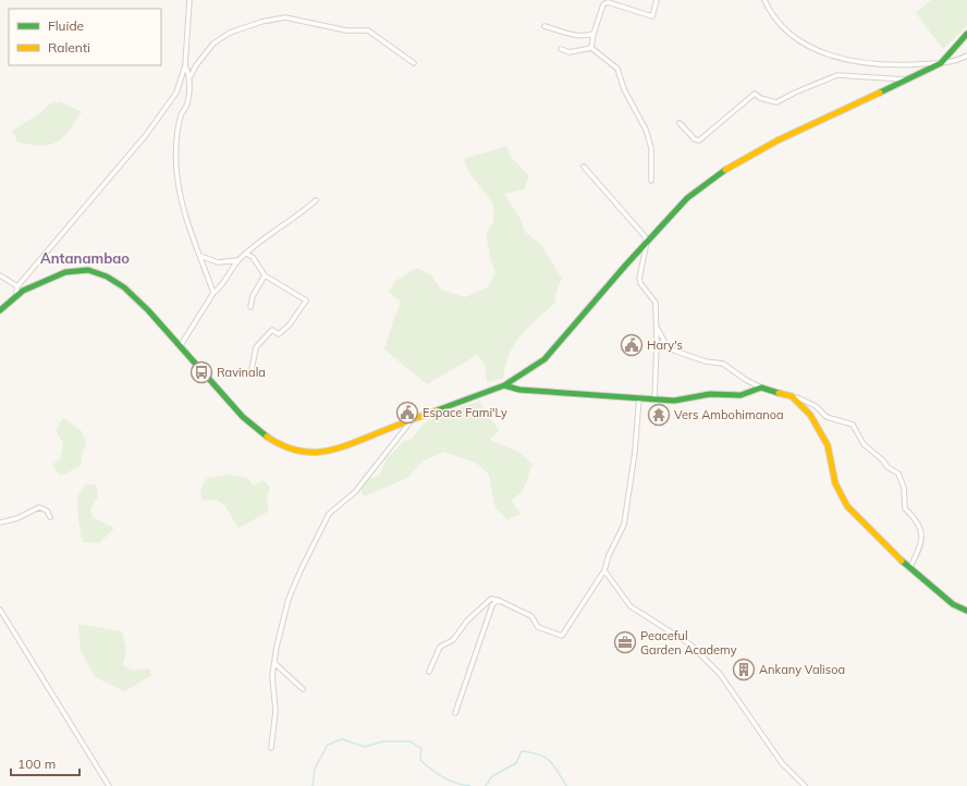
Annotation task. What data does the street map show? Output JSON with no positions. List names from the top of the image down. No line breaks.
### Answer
{"districts":["Antanambao"],"places":{"public building":["Hary's","Espace Fami'Ly"],"bus stop":["Ravinala"],"temple":["Vers Ambohimanoa"],"office":["Peaceful Garden Academy"],"building":["Ankany Valisoa"]},"legend":["Fluide","Ralenti"],"scale_bar":"100 m"}
